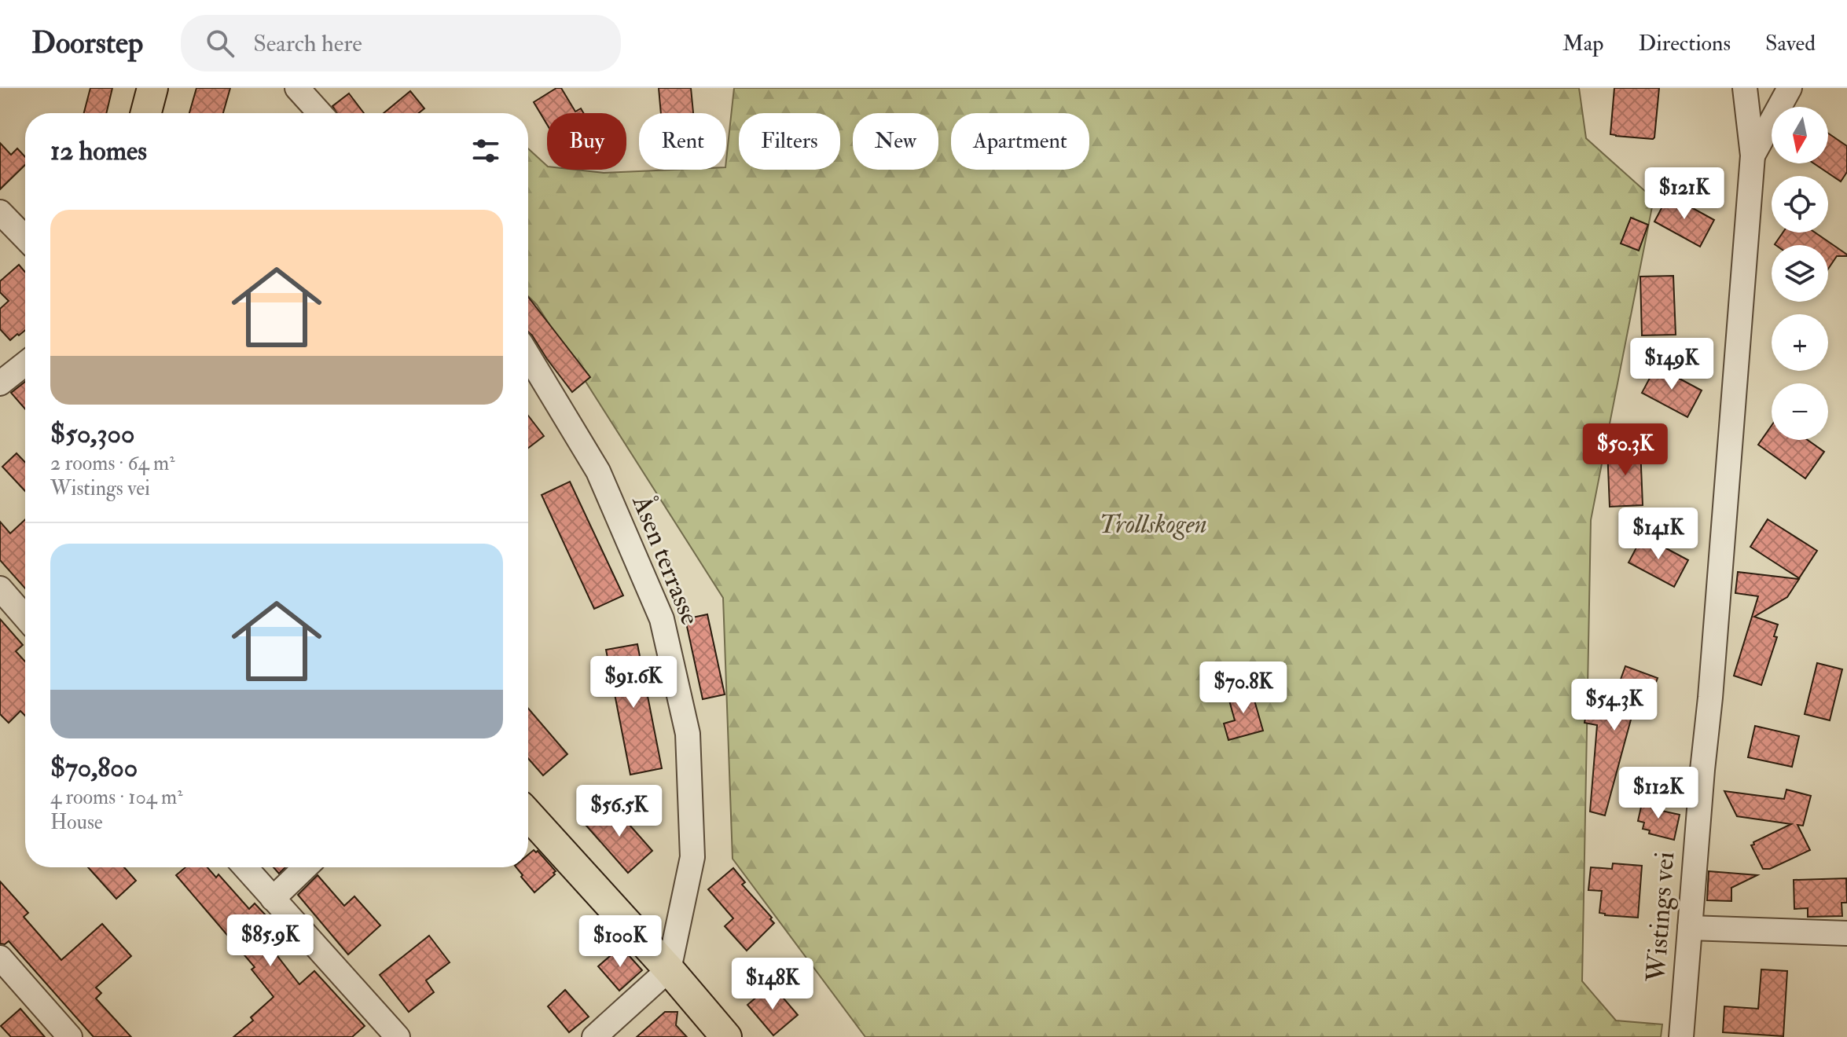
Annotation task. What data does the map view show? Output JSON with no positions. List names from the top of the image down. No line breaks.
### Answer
{"streets":{"street":["Åsen terrasse","Wistings vei"]},"parks":["Trollskogen"],"north":"bottom","page":{"header":"Doorstep","search":"Search here","nav":["Map","Directions","Saved"],"map_buttons":["+","−"],"chip":["Buy","Rent","Filters","New","Apartment"],"heading":"12 homes","price":["$121K","$149K","$50.3K","$141K","$91.6K","$70.8K","$54.3K","$112K","$56.5K","$85.9K","$100K","$148K"],"list":[{"name":"$50,300","note":"2 rooms · 64 m² · Wistings vei"},{"name":"$70,800","note":"4 rooms · 104 m² · House"}]}}
